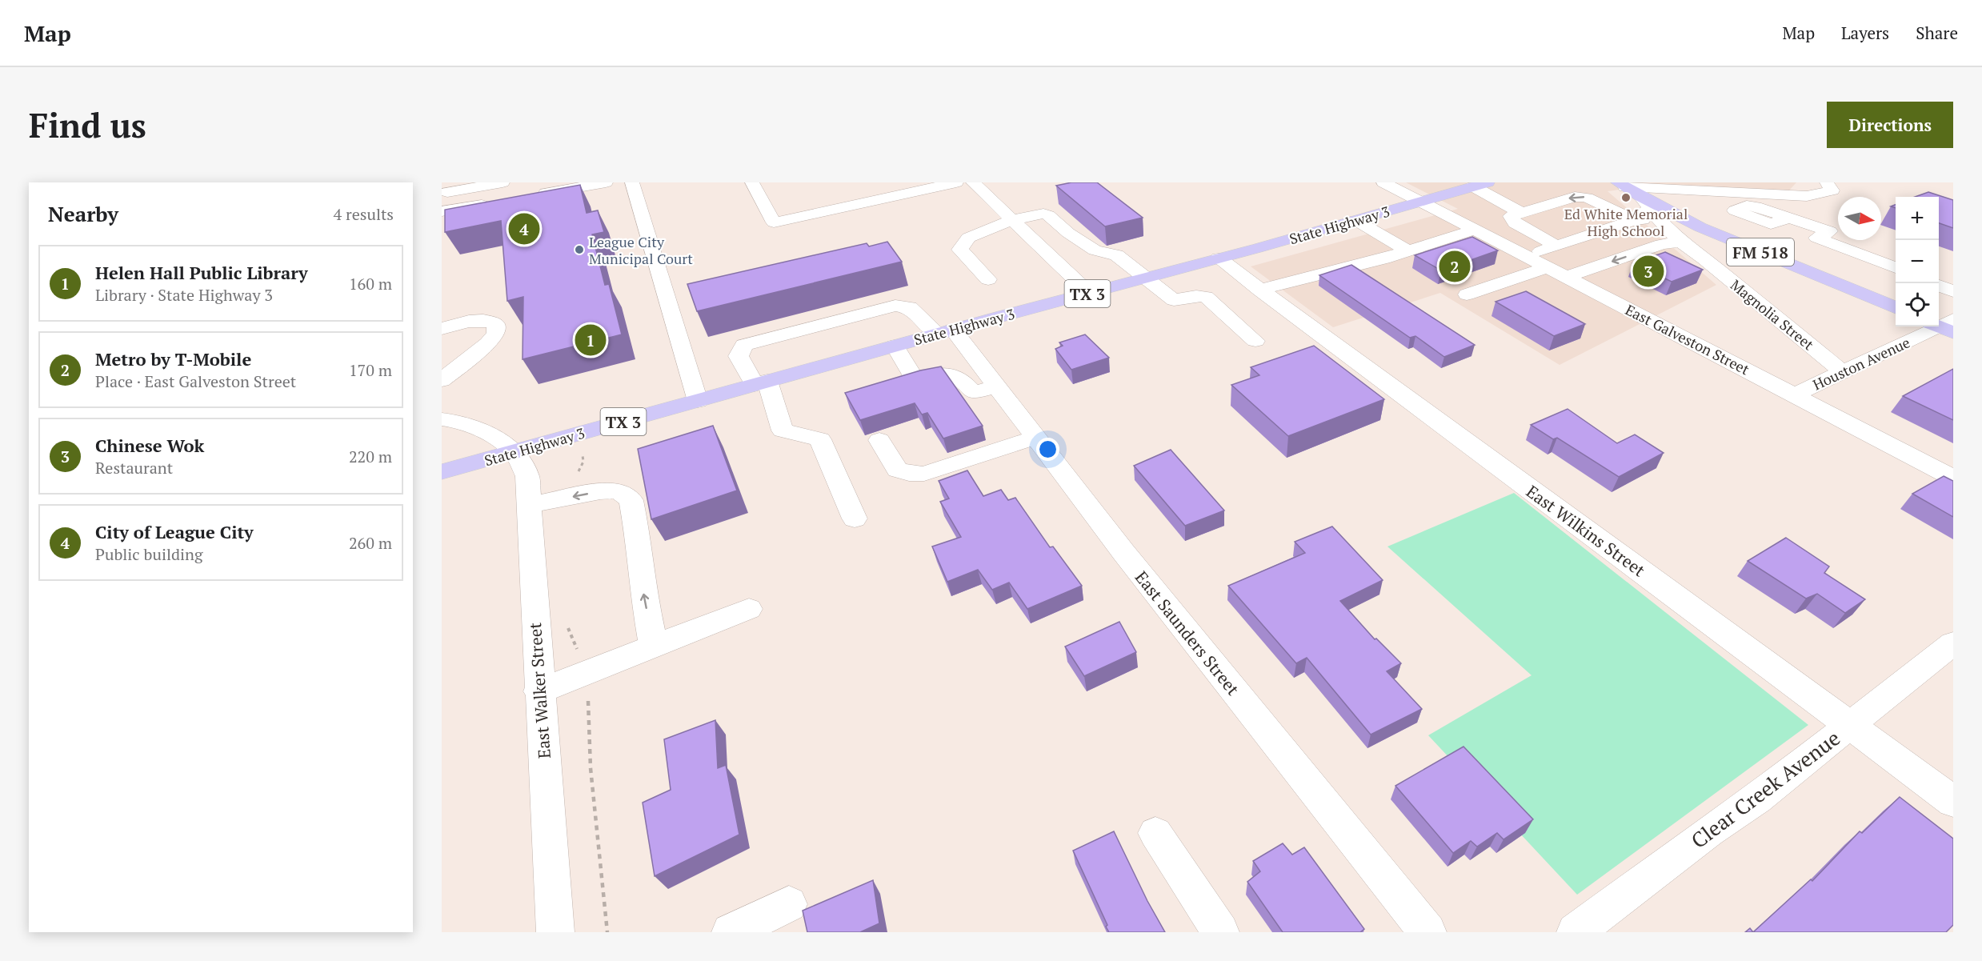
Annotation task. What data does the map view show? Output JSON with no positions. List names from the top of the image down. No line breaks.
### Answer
{"streets":{"main road":["State Highway 3","FM 518","TX 3"],"street":["Magnolia Street","East Galveston Street","Houston Avenue","East Wilkins Street","East Saunders Street","East Walker Street","Clear Creek Avenue"]},"crossings":[["State Highway 3","East Galveston Street"],["State Highway 3","East Wilkins Street"],["State Highway 3","East Saunders Street"],["State Highway 3","East Walker Street"],["FM 518","Magnolia Street"],["Magnolia Street","Houston Avenue"],["East Galveston Street","Houston Avenue"],["East Wilkins Street","Clear Creek Avenue"]],"places":["Ed White Memorial High School","League City Municipal Court"],"north":"right","page":{"header":"Map","nav":["Map","Layers","Share"],"buttons":"Directions","title":"Find us","heading":["Nearby","4 results"],"map_buttons":["+","−"],"pins":["4","2","3","1"],"list":[{"mark":"1","name":"Helen Hall Public Library","note":"Library · State Highway 3","value":"160 m"},{"mark":"2","name":"Metro by T-Mobile","note":"Place · East Galveston Street","value":"170 m"},{"mark":"3","name":"Chinese Wok","note":"Restaurant","value":"220 m"},{"mark":"4","name":"City of League City","note":"Public building","value":"260 m"}]}}
